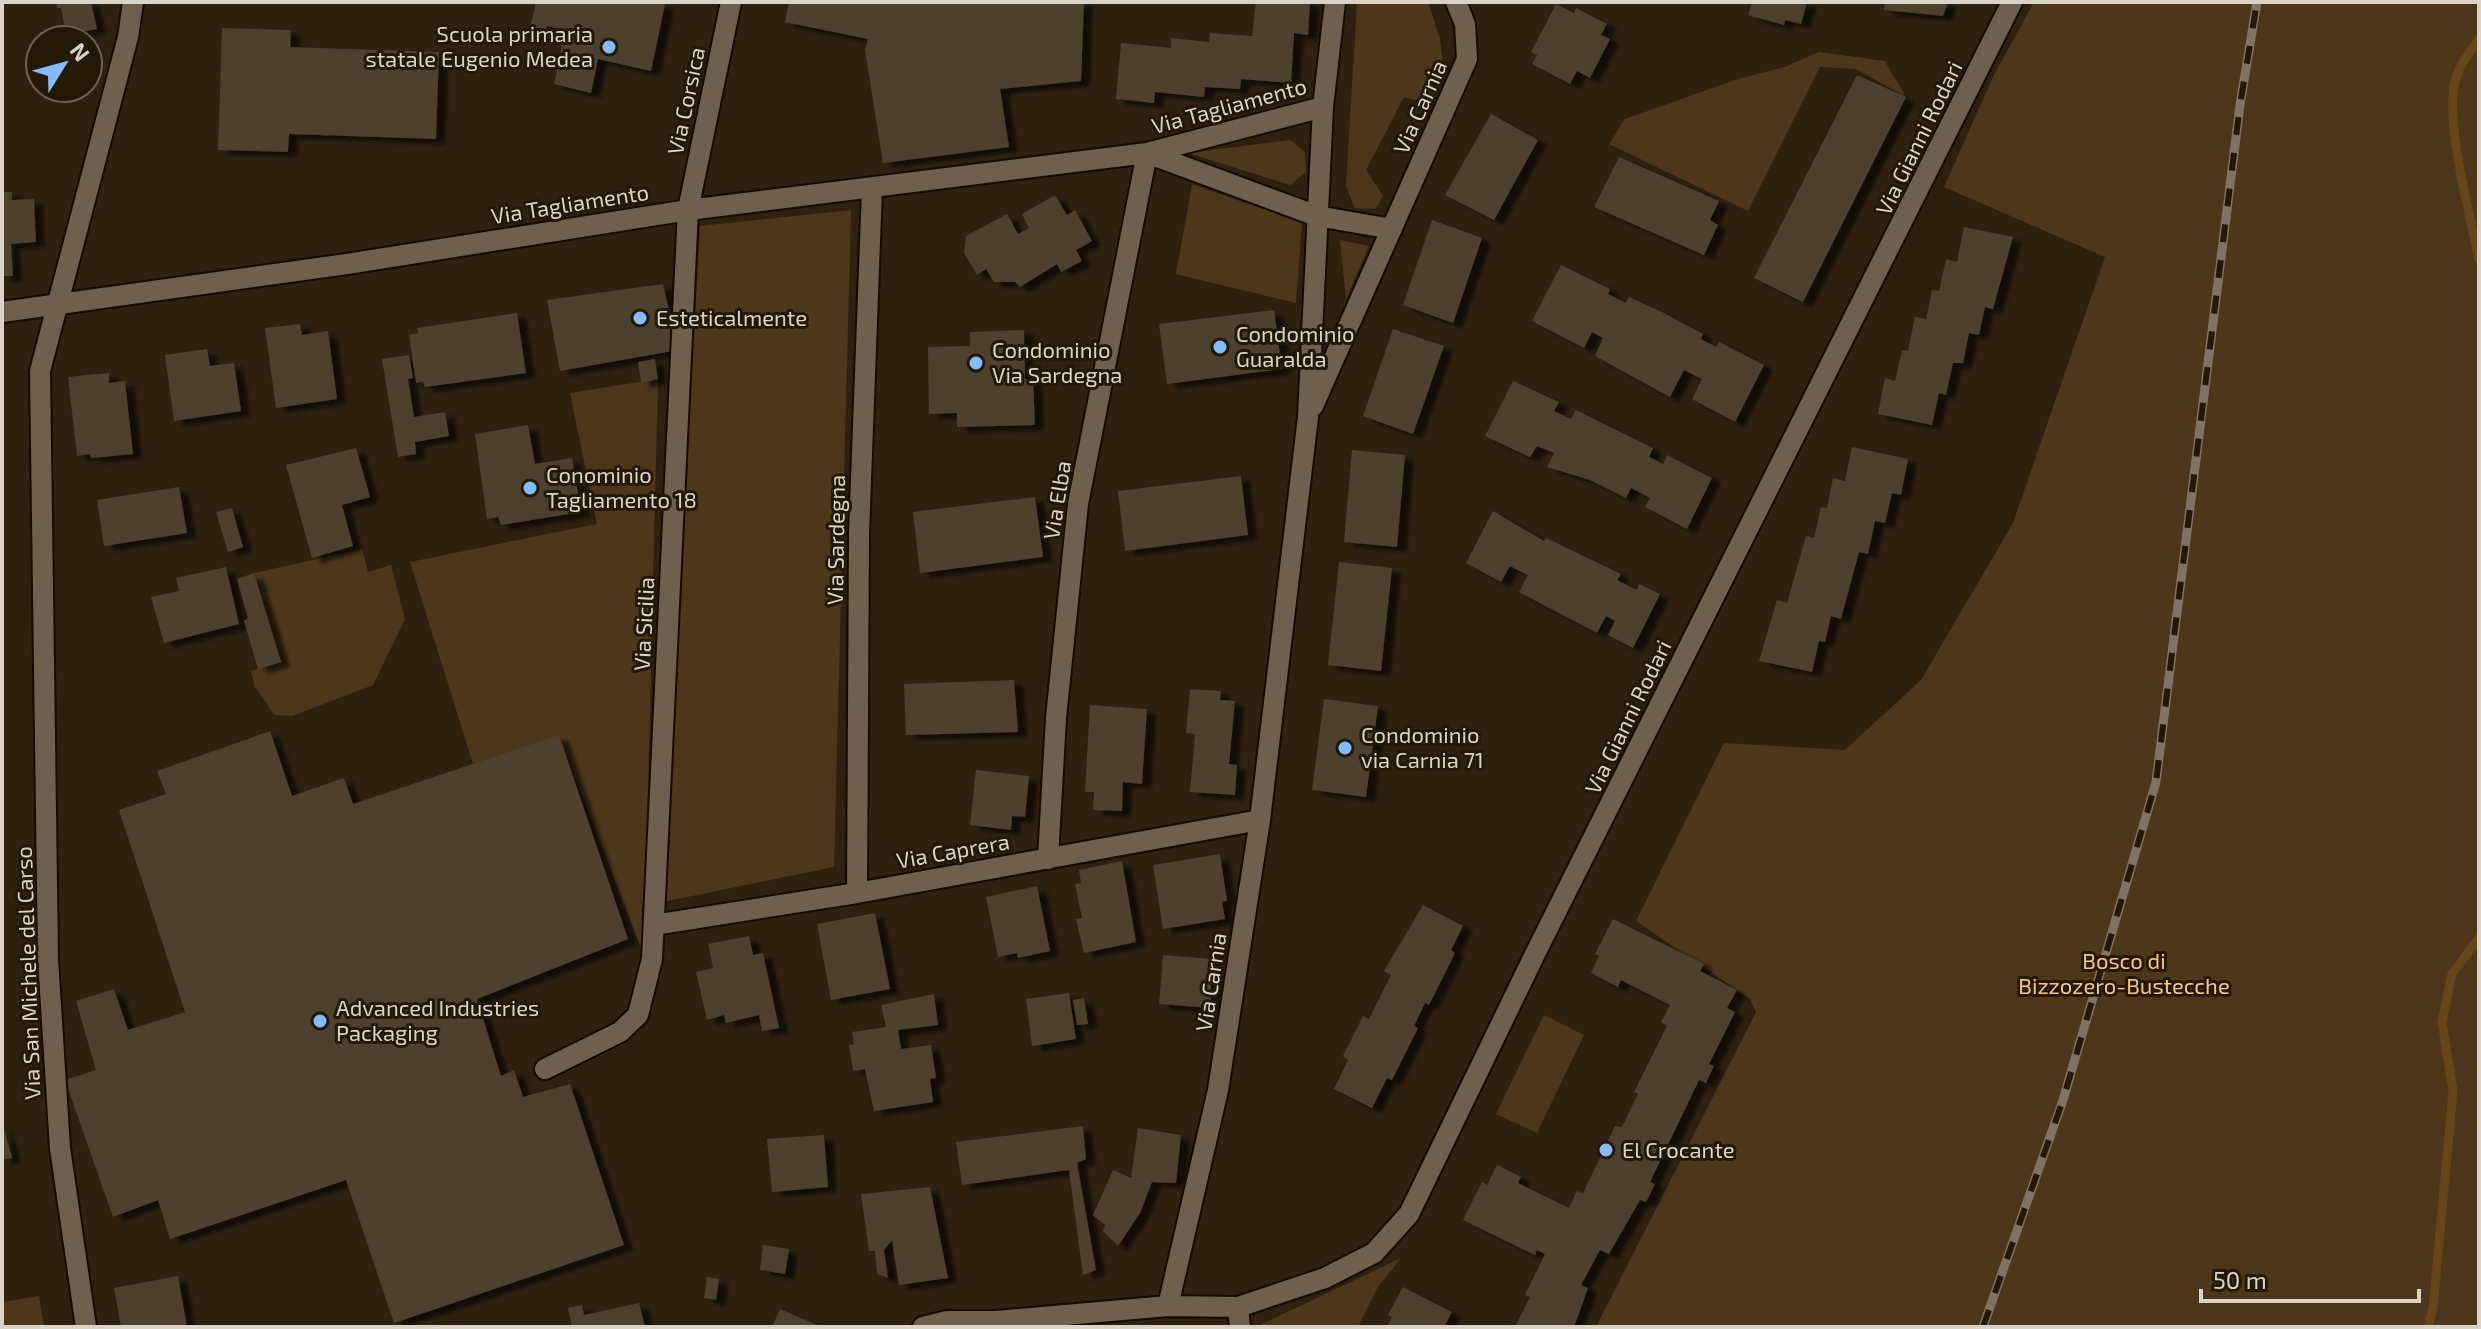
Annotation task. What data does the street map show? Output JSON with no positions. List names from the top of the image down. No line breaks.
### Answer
{"streets":{"street":["Via Corsica","Via Tagliamento","Via Carnia","Via Gianni Rodari","Via Elba","Via Sardegna","Via Sicilia","Via Caprera","Via San Michele del Carso"]},"crossings":[["Via Corsica","Via Tagliamento"],["Via Corsica","Via Sicilia"],["Via Tagliamento","Via Carnia"],["Via Tagliamento","Via Elba"],["Via Tagliamento","Via Sardegna"],["Via Tagliamento","Via Sicilia"],["Via Tagliamento","Via San Michele del Carso"],["Via Carnia","Via Gianni Rodari"],["Via Carnia","Via Caprera"],["Via Elba","Via Caprera"],["Via Sardegna","Via Caprera"],["Via Sicilia","Via Caprera"]],"parks":["Bosco di Bizzozero-Bustecche"],"places":["Scuola primaria statale Eugenio Medea","Esteticalmente","Condominio Guaralda","Condominio Via Sardegna","Conominio Tagliamento 18","Condominio via Carnia 71","Advanced Industries Packaging","El Crocante"],"scale_bar":"50 m","north":"top right"}
